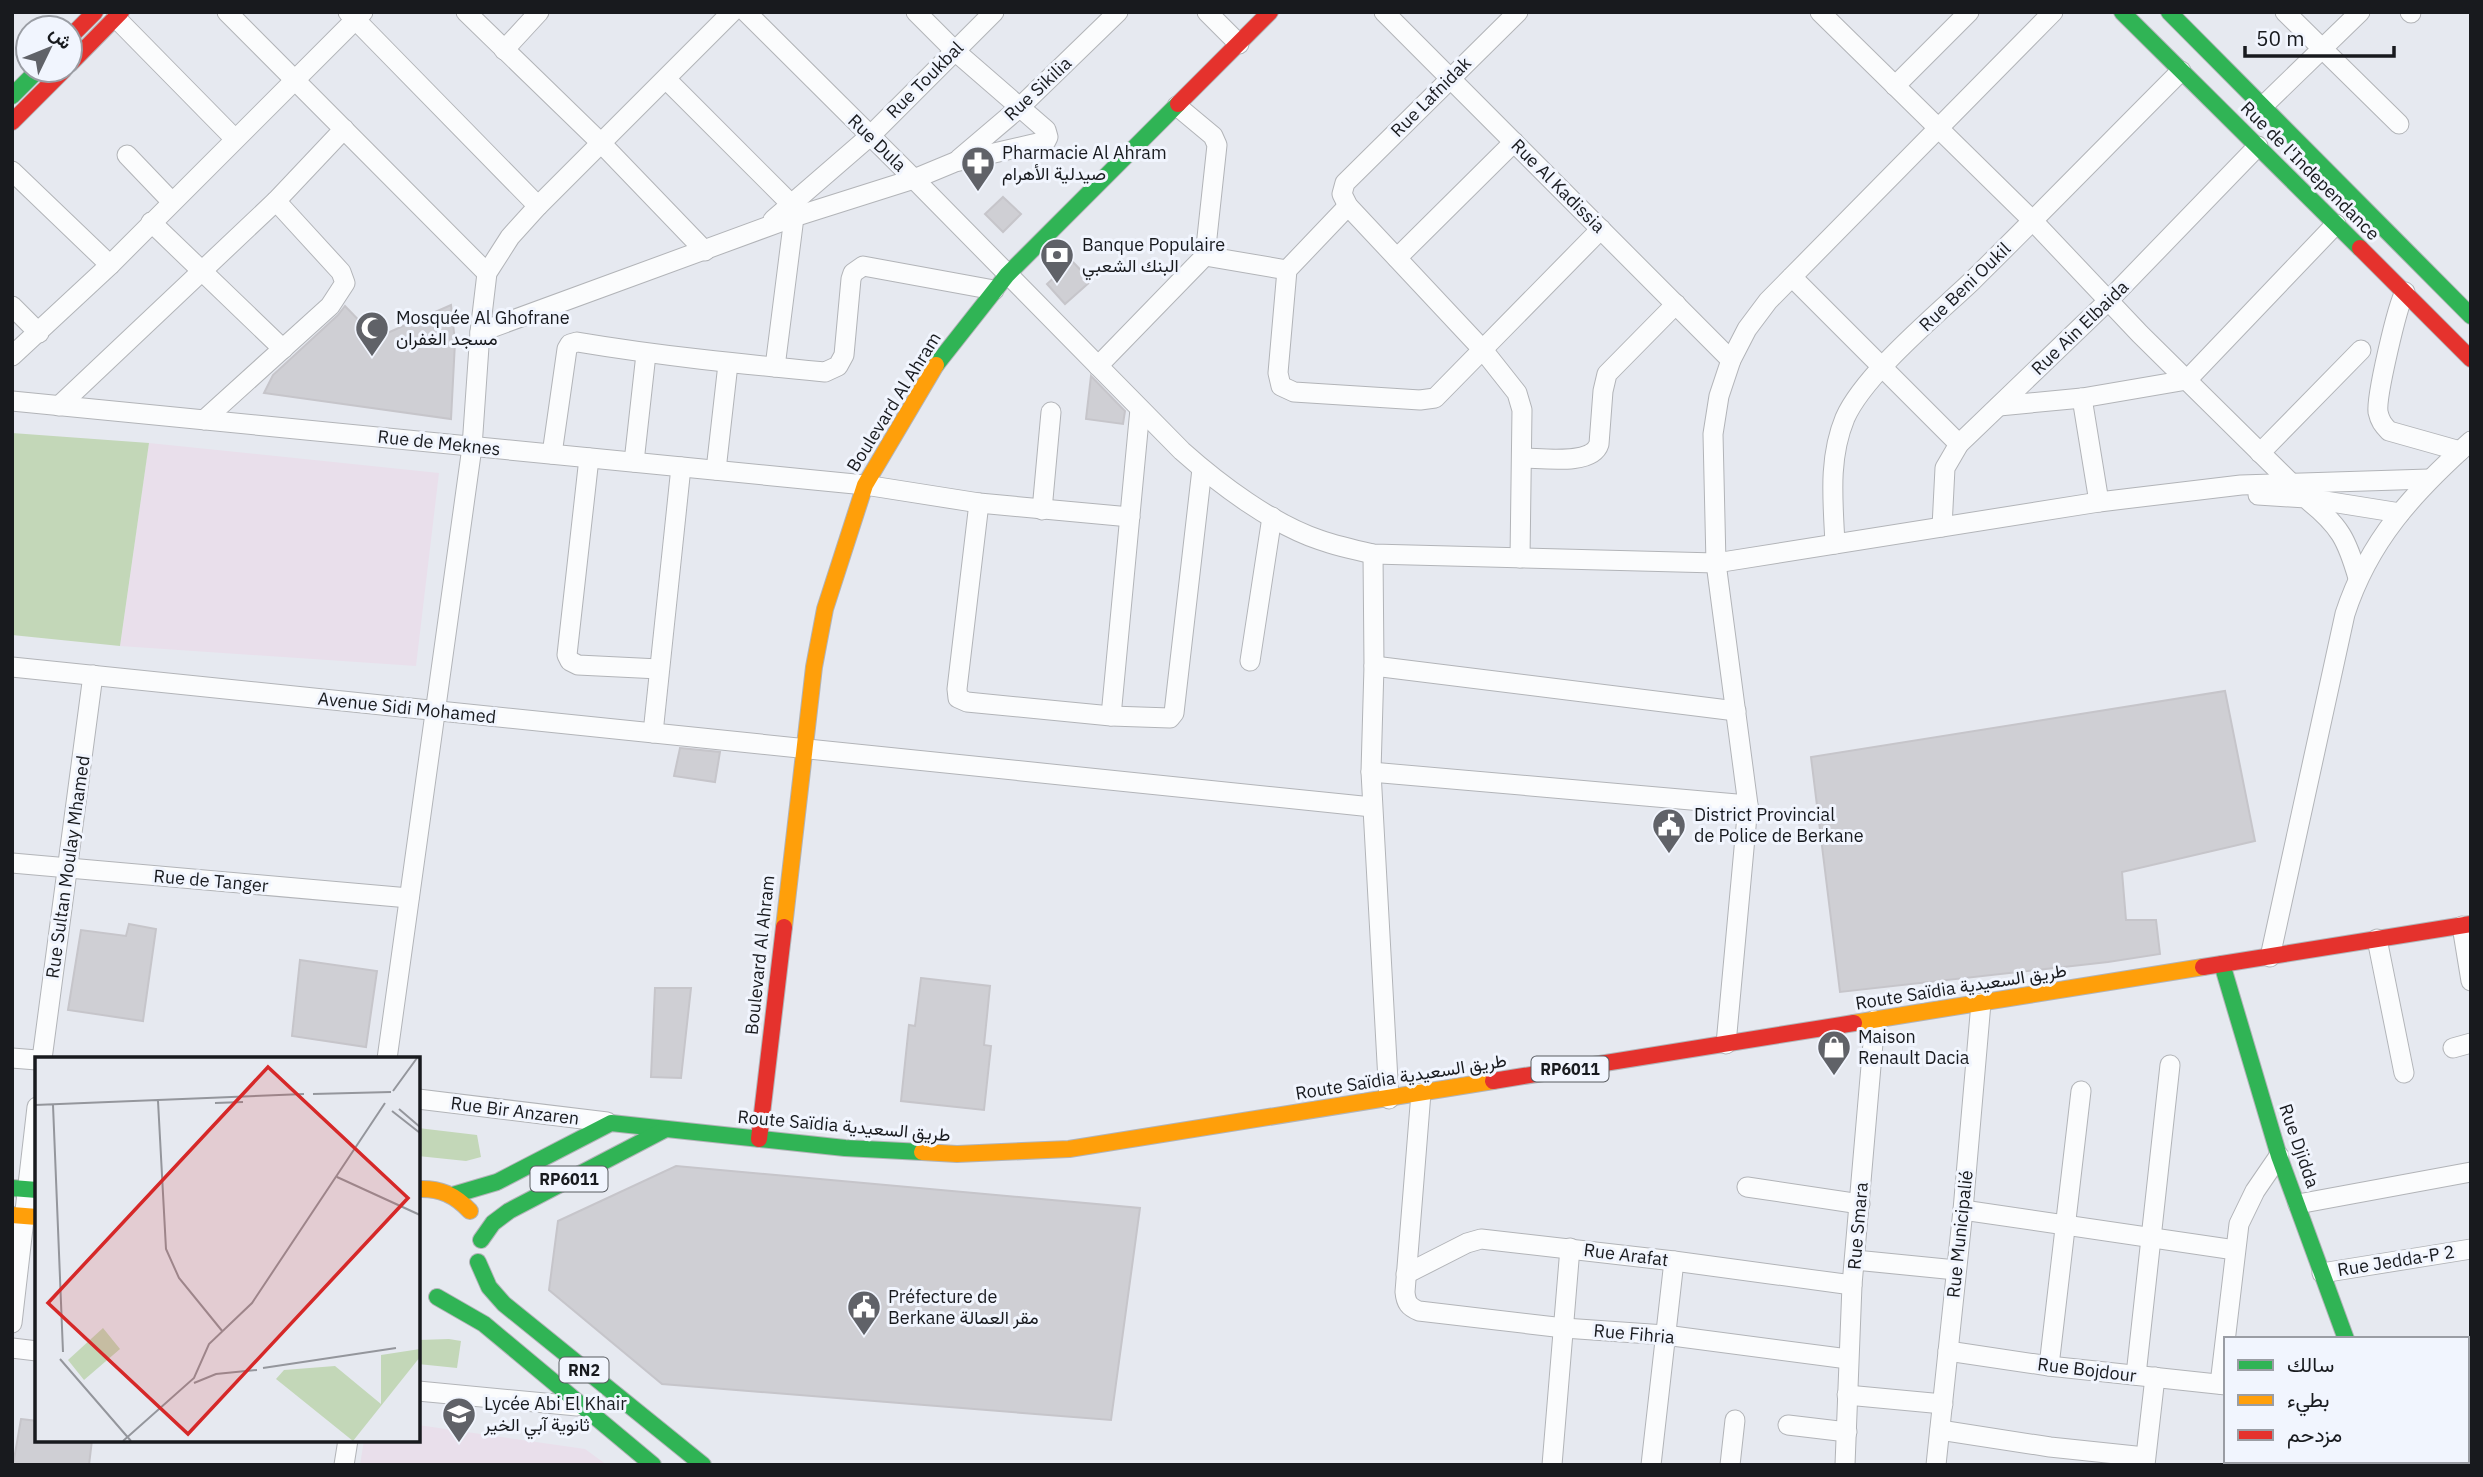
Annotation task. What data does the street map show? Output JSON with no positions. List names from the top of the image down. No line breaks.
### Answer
{"streets":{"main road":["Rue de l'Independance","Boulevard Al Ahram","Route Saïdia طريق السعيدية","RP6011","Rue Djidda","RN2"],"street":["Rue Toukbal","Rue Sikilia","Rue Lafnidak","Rue Dula","Rue Al Kadissia","Rue Beni Oukil","Rue Ain Elbaida","Rue de Meknes","Avenue Sidi Mohamed","Rue Sultan Moulay Mhamed","Rue de Tanger","Rue Bir Anzaren","Rue Smara","Rue Municipalié","Rue Arafat","Rue Jedda-P 2","Rue Fihria","Rue Bojdour"]},"crossings":[["Rue Toukbal","Rue Dula"],["Rue Lafnidak","Rue Al Kadissia"],["Rue Dula","Rue Beni Oukil"],["Rue Dula","Rue Ain Elbaida"],["Rue Dula","Boulevard Al Ahram"],["Rue de l'Independance","Rue Beni Oukil"],["Rue de l'Independance","Rue Ain Elbaida"],["Boulevard Al Ahram","Rue de Meknes"],["Boulevard Al Ahram","Avenue Sidi Mohamed"],["Boulevard Al Ahram","Route Saïdia طريق السعيدية"],["Avenue Sidi Mohamed","Rue Sultan Moulay Mhamed"],["Rue Sultan Moulay Mhamed","Rue de Tanger"],["Route Saïdia طريق السعيدية","RP6011"],["Route Saïdia طريق السعيدية","Rue Bir Anzaren"],["Route Saïdia طريق السعيدية","Rue Djidda"],["Route Saïdia طريق السعيدية","Rue Smara"],["Route Saïdia طريق السعيدية","Rue Municipalié"],["RP6011","Rue Bir Anzaren"],["Rue Djidda","Rue Jedda-P 2"],["Rue Smara","Rue Arafat"],["Rue Smara","Rue Fihria"],["Rue Municipalié","Rue Bojdour"],["Rue Arafat","Rue Fihria"]],"places":{"pharmacy":["Pharmacie Al Ahram صيدلية الأهرام"],"bank":["Banque Populaire البنك الشعبي"],"mosque":["Mosquée Al Ghofrane مسجد الغفران"],"public building":["District Provincial de Police de Berkane","Préfecture de Berkane مقر العمالة"],"shop":["Maison Renault Dacia"],"school or university":["Lycée Abi El Khair ثانوية آبي الخير"]},"legend":["سالك","بطيء","مزدحم"],"scale_bar":"50 m","north":"top right"}
